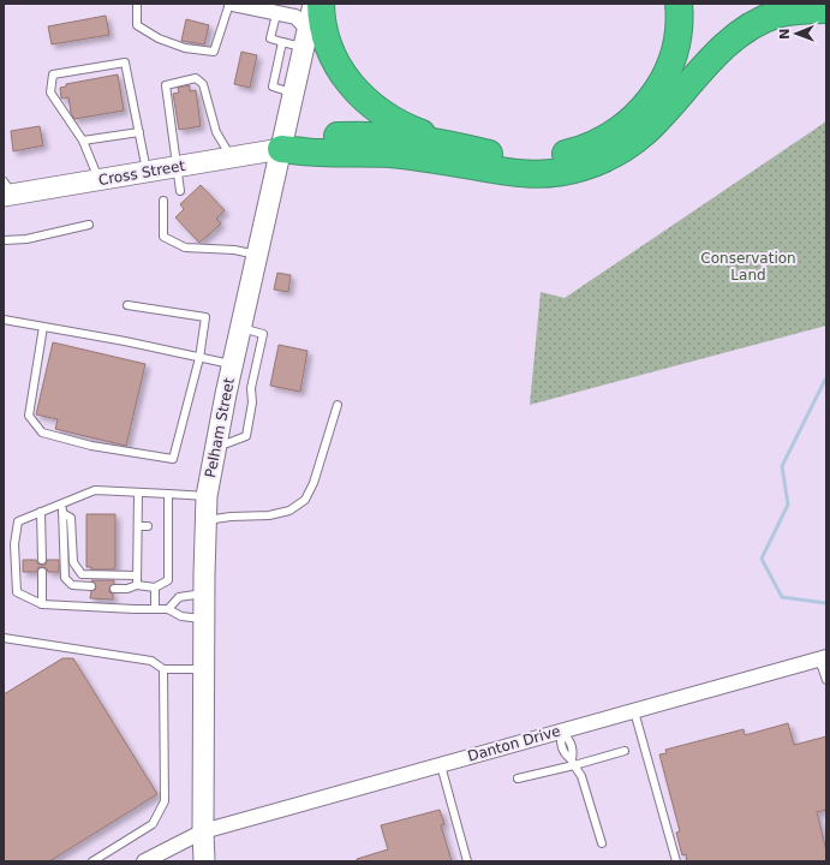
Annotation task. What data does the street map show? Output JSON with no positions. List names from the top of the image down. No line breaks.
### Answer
{"streets":{"street":["Cross Street","Pelham Street","Danton Drive"]},"crossings":[["Cross Street","Pelham Street"],["Pelham Street","Danton Drive"]],"parks":["Conservation Land"],"north":"left"}
